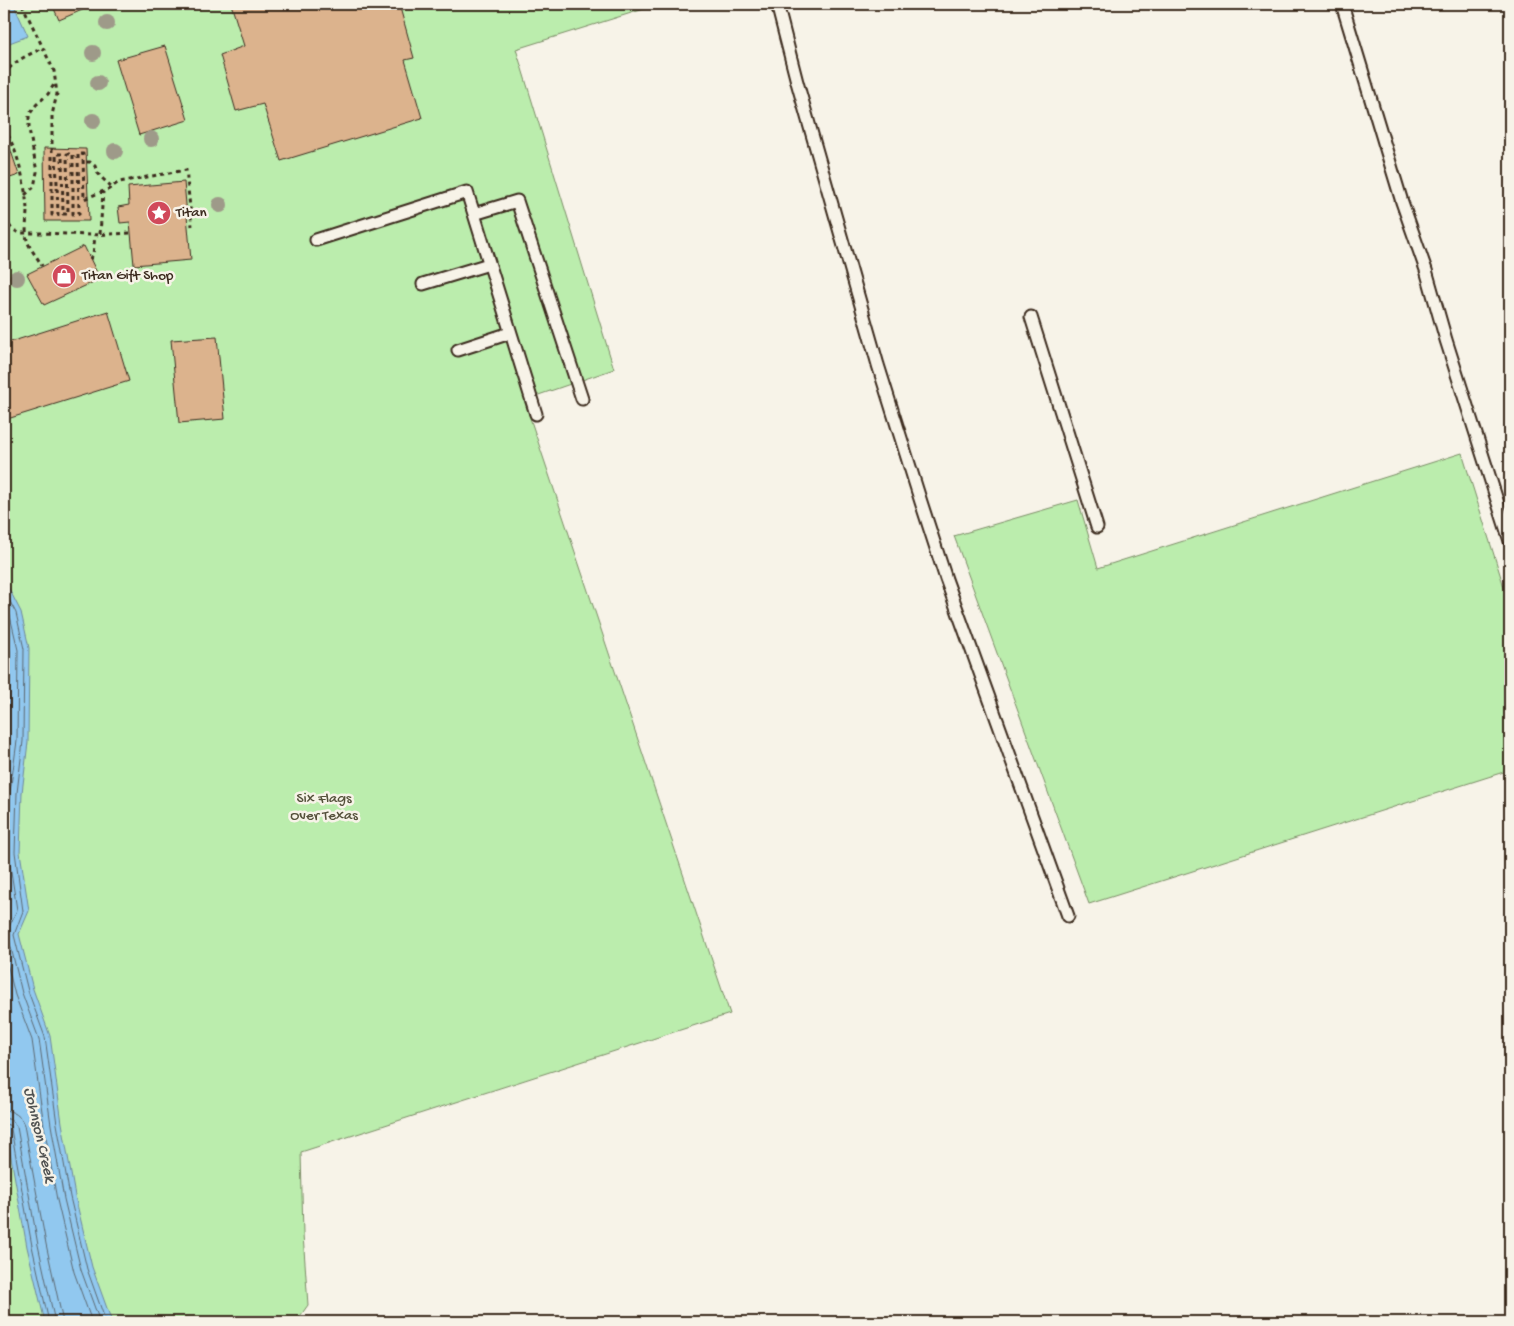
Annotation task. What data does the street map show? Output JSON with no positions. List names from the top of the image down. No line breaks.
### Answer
{"water":["Johnson Creek"],"parks":["Six Flags Over Texas"],"places":{"place":["Titan"],"shop":["Titan Gift Shop"]}}
